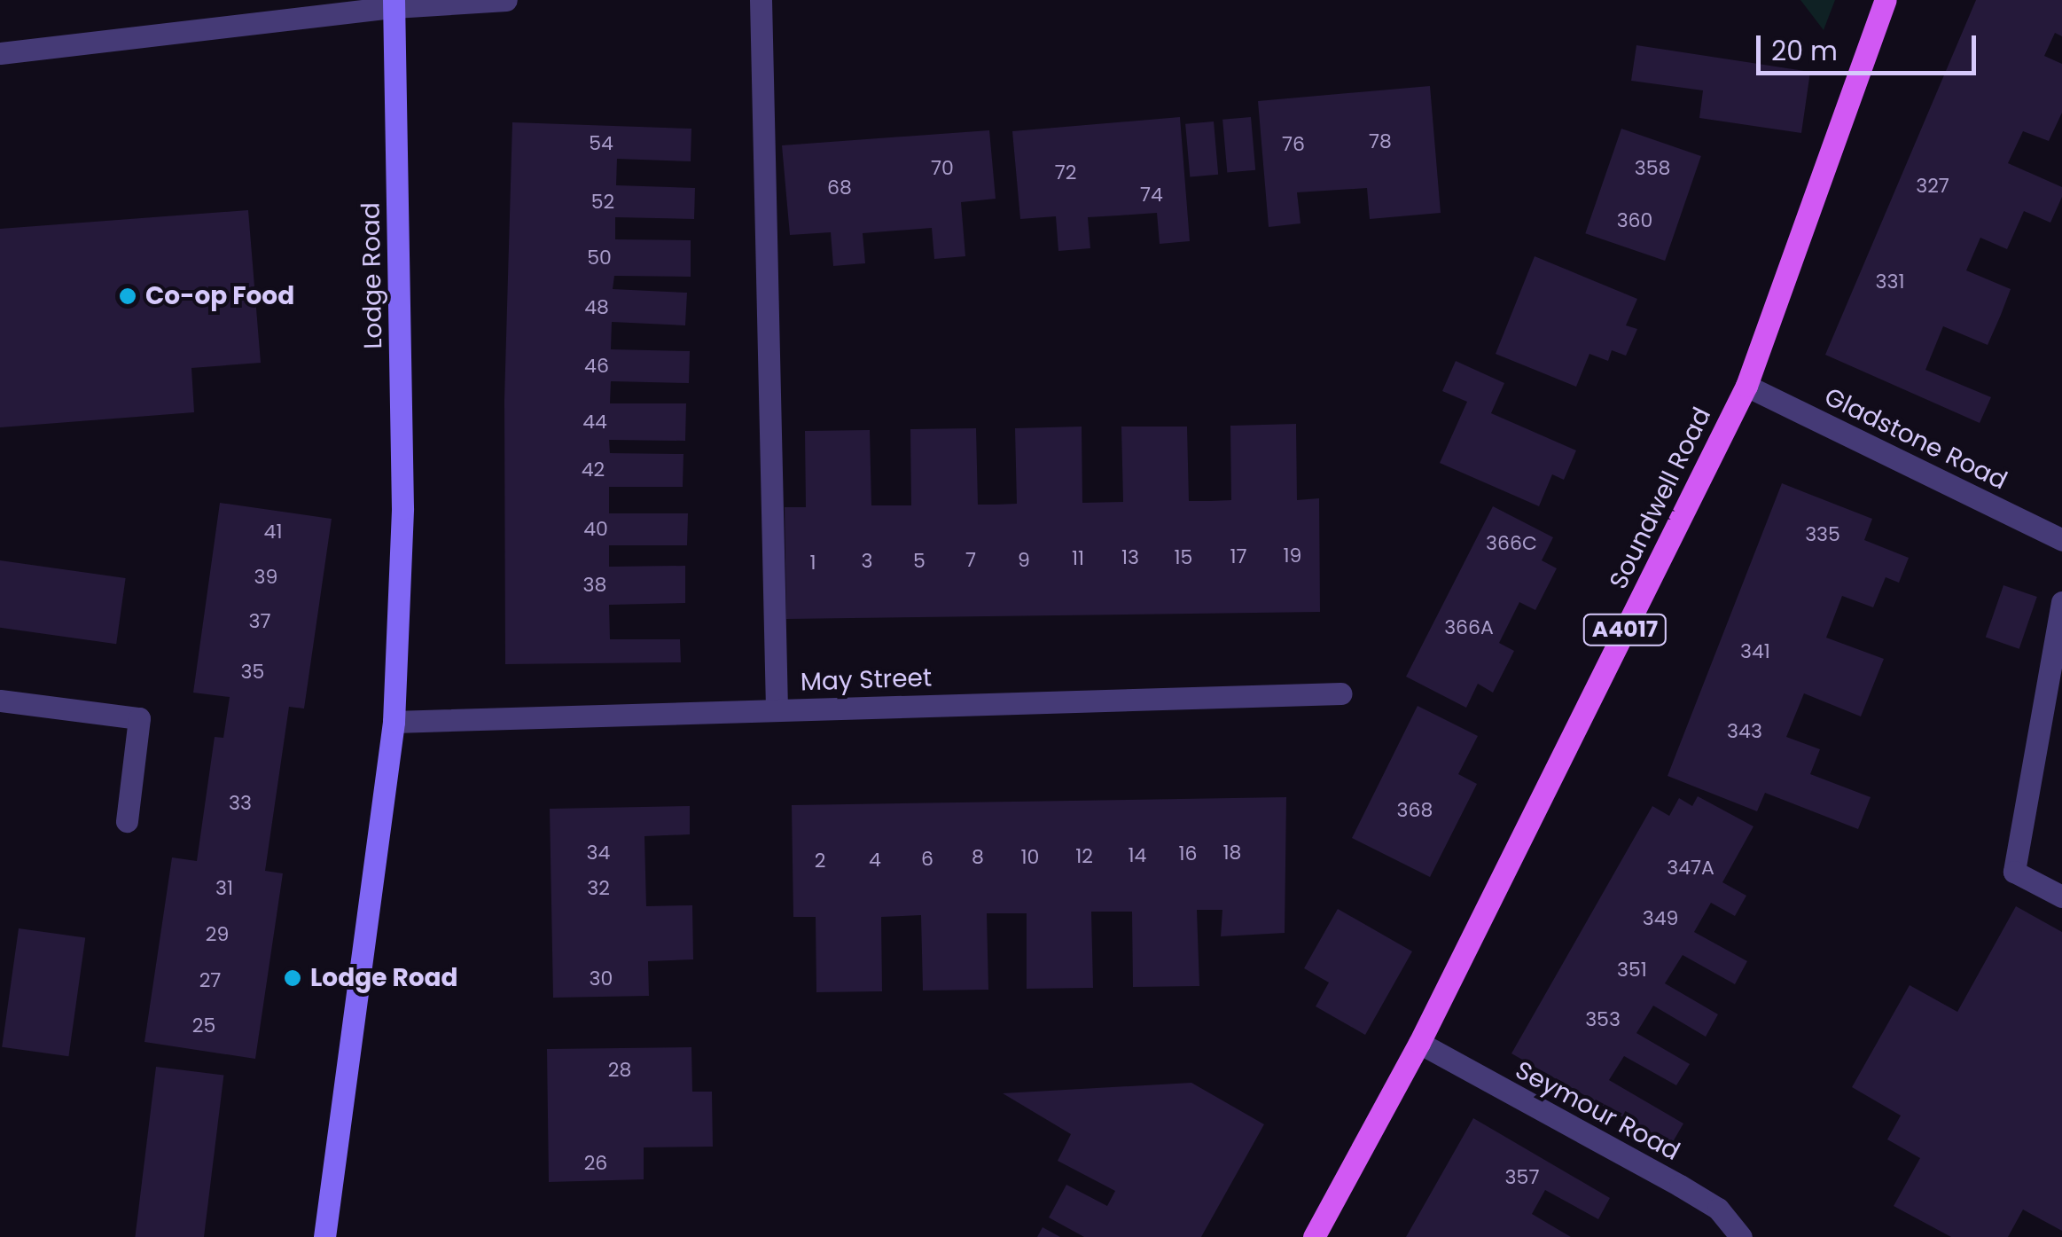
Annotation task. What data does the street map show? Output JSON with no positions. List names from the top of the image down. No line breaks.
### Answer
{"streets":{"main road":["Lodge Road","Soundwell Road","A4017"],"street":["Gladstone Road","May Street","Seymour Road"]},"crossings":[["Lodge Road","May Street"],["Gladstone Road","Soundwell Road"],["Soundwell Road","Seymour Road"]],"places":["Co-op Food","Lodge Road"],"house_numbers":["78","54","76","70","358","72","327","68","74","52","360","50","331","48","46","44","42","40","41","335","366C","19","17","13","15","11","7","9","3","5","1","39","38","37","366A","341","35","343","33","368","34","18","16","14","12","8","10","6","4","2","347A","31","32","349","29","351","30","27","353","25","28","26","357"],"scale_bar":"20 m"}
